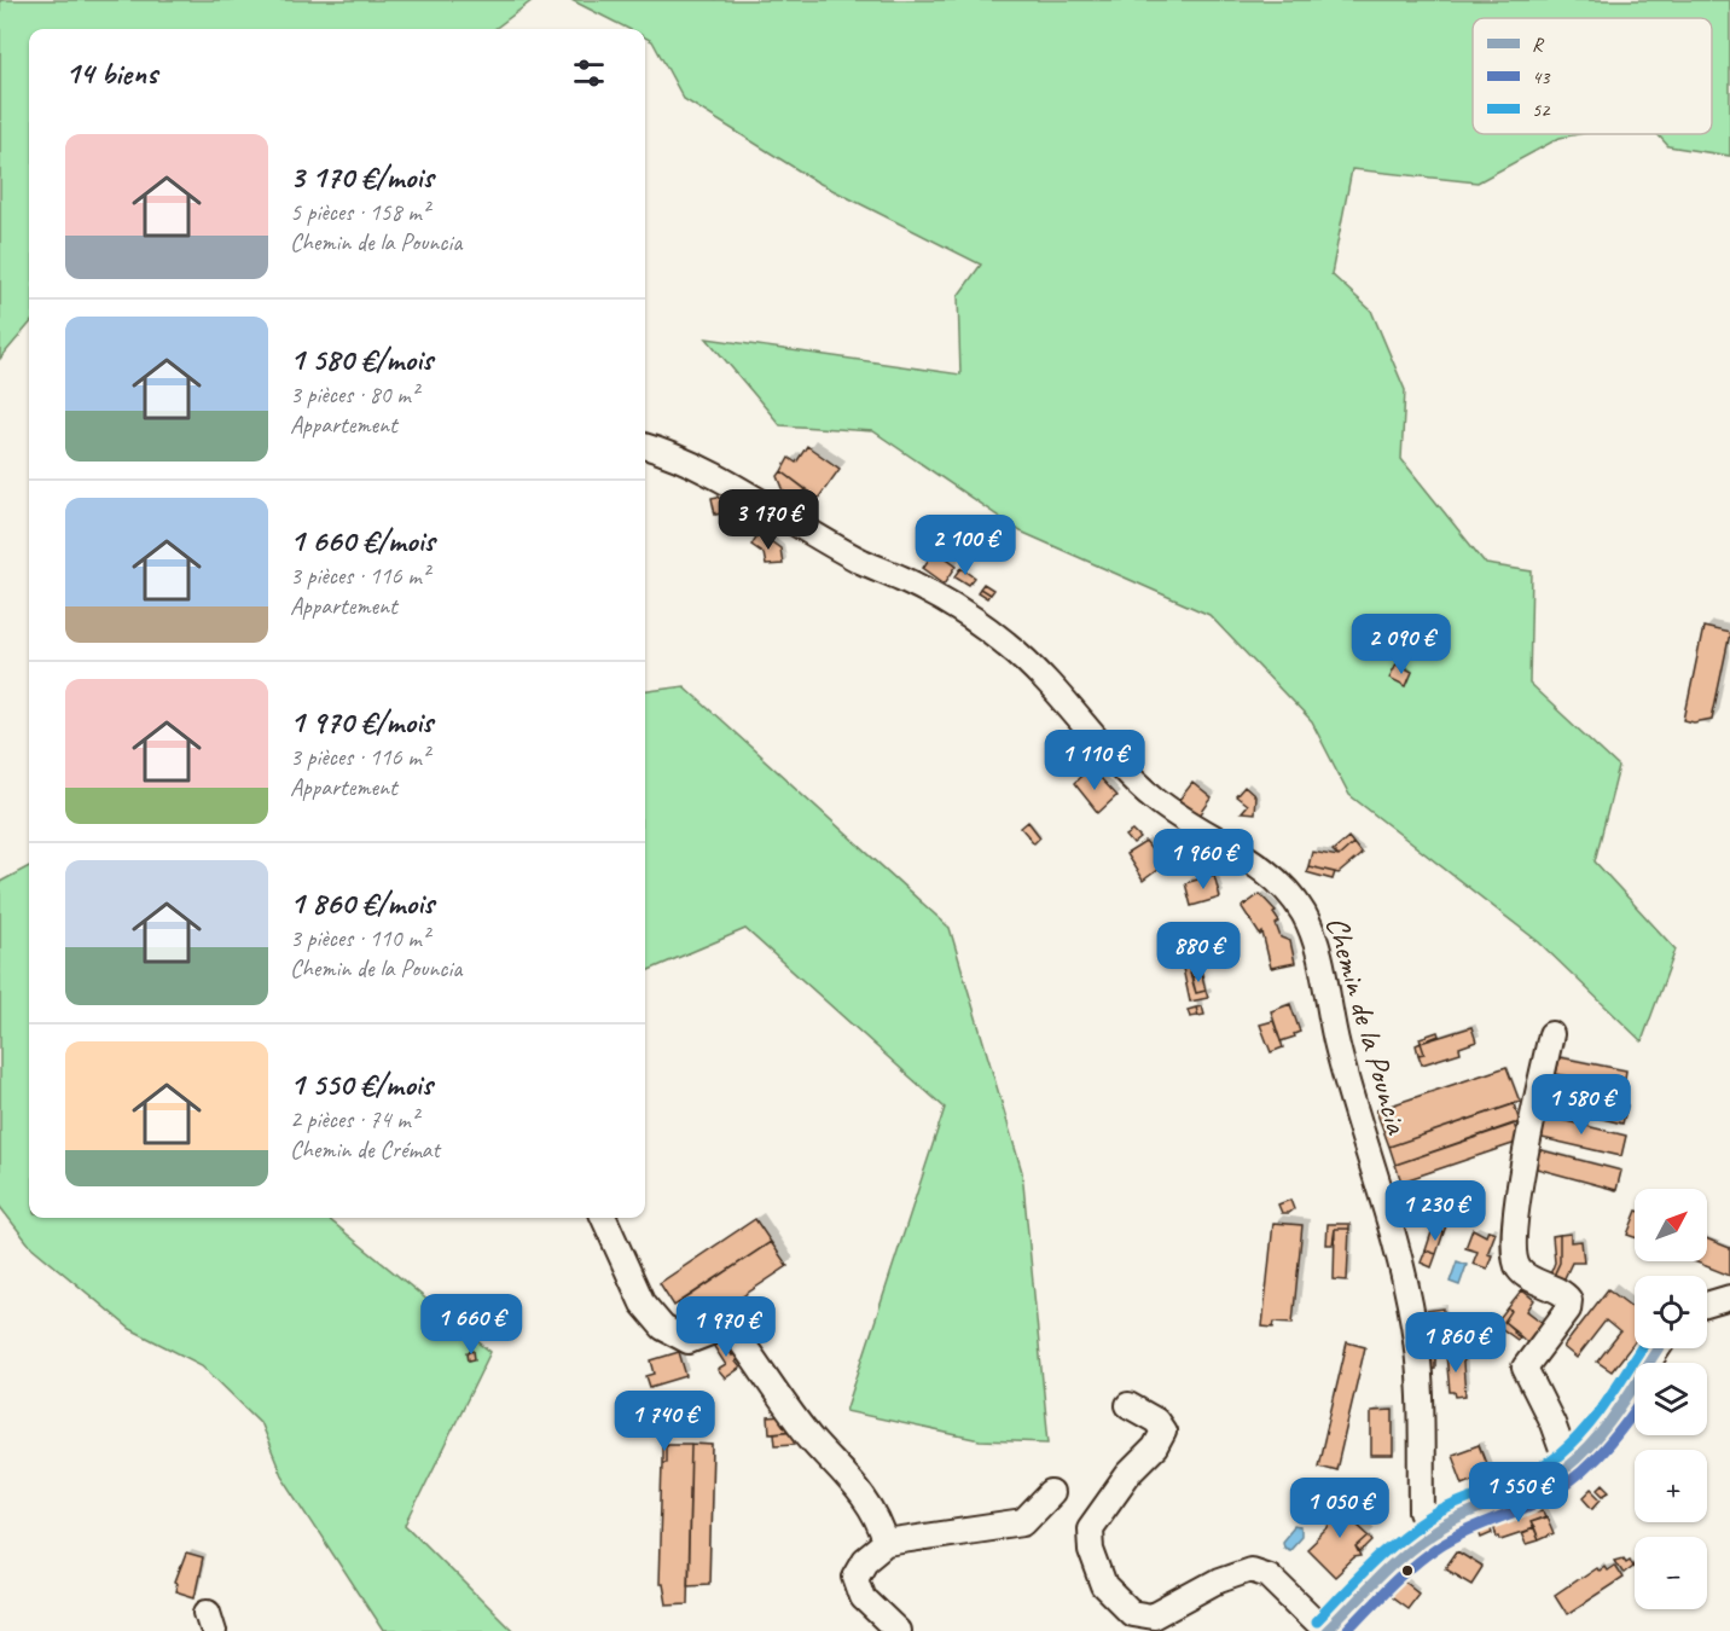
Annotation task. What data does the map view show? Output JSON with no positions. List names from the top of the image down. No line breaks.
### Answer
{"streets":{"street":["Chemin de la Pouncia"]},"lines":["transit line R","transit line 52","transit line 43"],"legend":["R","43","52"],"north":"top right","page":{"heading":"14 biens","list":[{"name":"3 170 €/mois","note":"5 pièces · 158 m² · Chemin de la Pouncia"},{"name":"1 580 €/mois","note":"3 pièces · 80 m² · Appartement"},{"name":"1 660 €/mois","note":"3 pièces · 116 m² · Appartement"},{"name":"1 970 €/mois","note":"3 pièces · 116 m² · Appartement"},{"name":"1 860 €/mois","note":"3 pièces · 110 m² · Chemin de la Pouncia"},{"name":"1 550 €/mois","note":"2 pièces · 74 m² · Chemin de Crémat"}],"price":["3 170 €","2 100 €","2 090 €","1 110 €","1 960 €","880 €","1 580 €","1 230 €","1 660 €","1 970 €","1 860 €","1 740 €","1 550 €","1 050 €"],"map_buttons":["+","−"]}}
